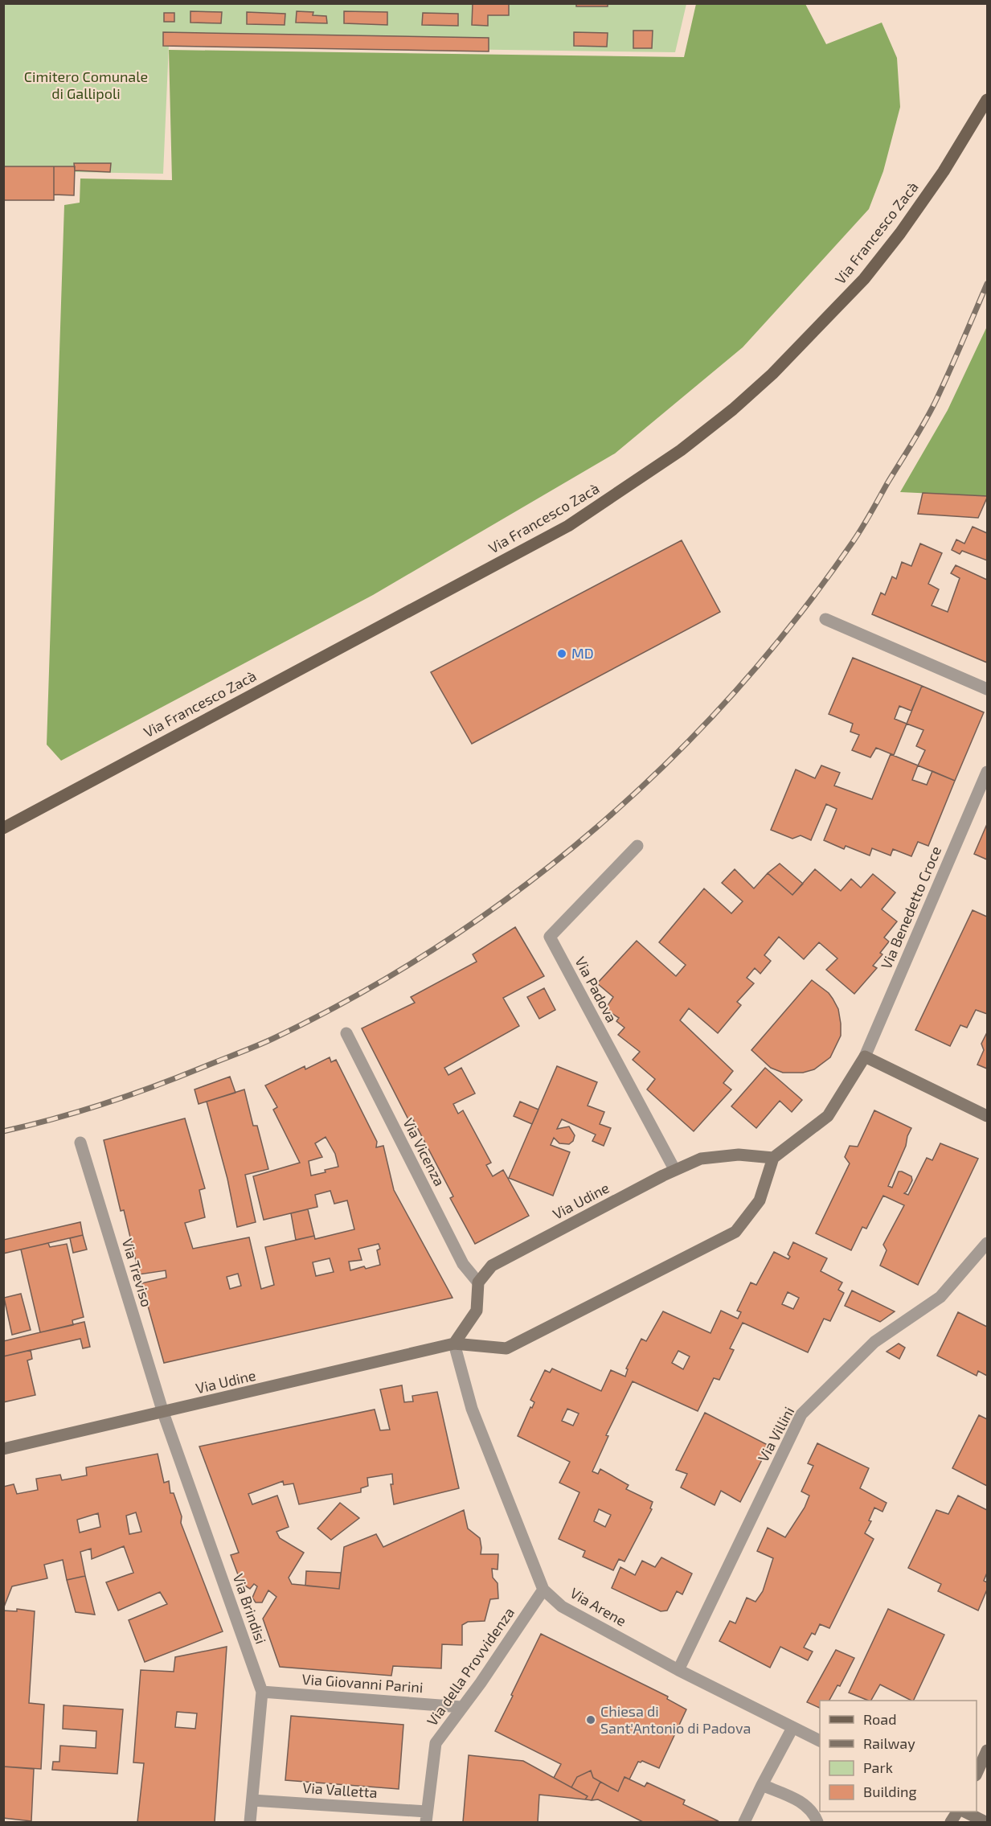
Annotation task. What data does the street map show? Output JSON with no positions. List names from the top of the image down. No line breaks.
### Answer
{"streets":{"main road":["Via Francesco Zacà"],"street":["Via Benedetto Croce","Via Padova","Via Vicenza","Via Udine","Via Treviso","Via Villini","Via Arene","Via Brindisi","Via della Provvidenza","Via Giovanni Parini","Via Valletta"]},"crossings":[["Via Padova","Via Udine"],["Via Vicenza","Via Udine"],["Via Udine","Via Treviso"],["Via Udine","Via Arene"],["Via Udine","Via Brindisi"],["Via Treviso","Via Brindisi"],["Via Villini","Via Arene"],["Via Arene","Via della Provvidenza"],["Via Brindisi","Via Giovanni Parini"],["Via Brindisi","Via Valletta"],["Via della Provvidenza","Via Giovanni Parini"],["Via della Provvidenza","Via Valletta"]],"parks":["Cimitero Comunale di Gallipoli"],"places":["MD","Chiesa di Sant'Antonio di Padova"],"legend":["Road","Railway","Park","Building"]}
